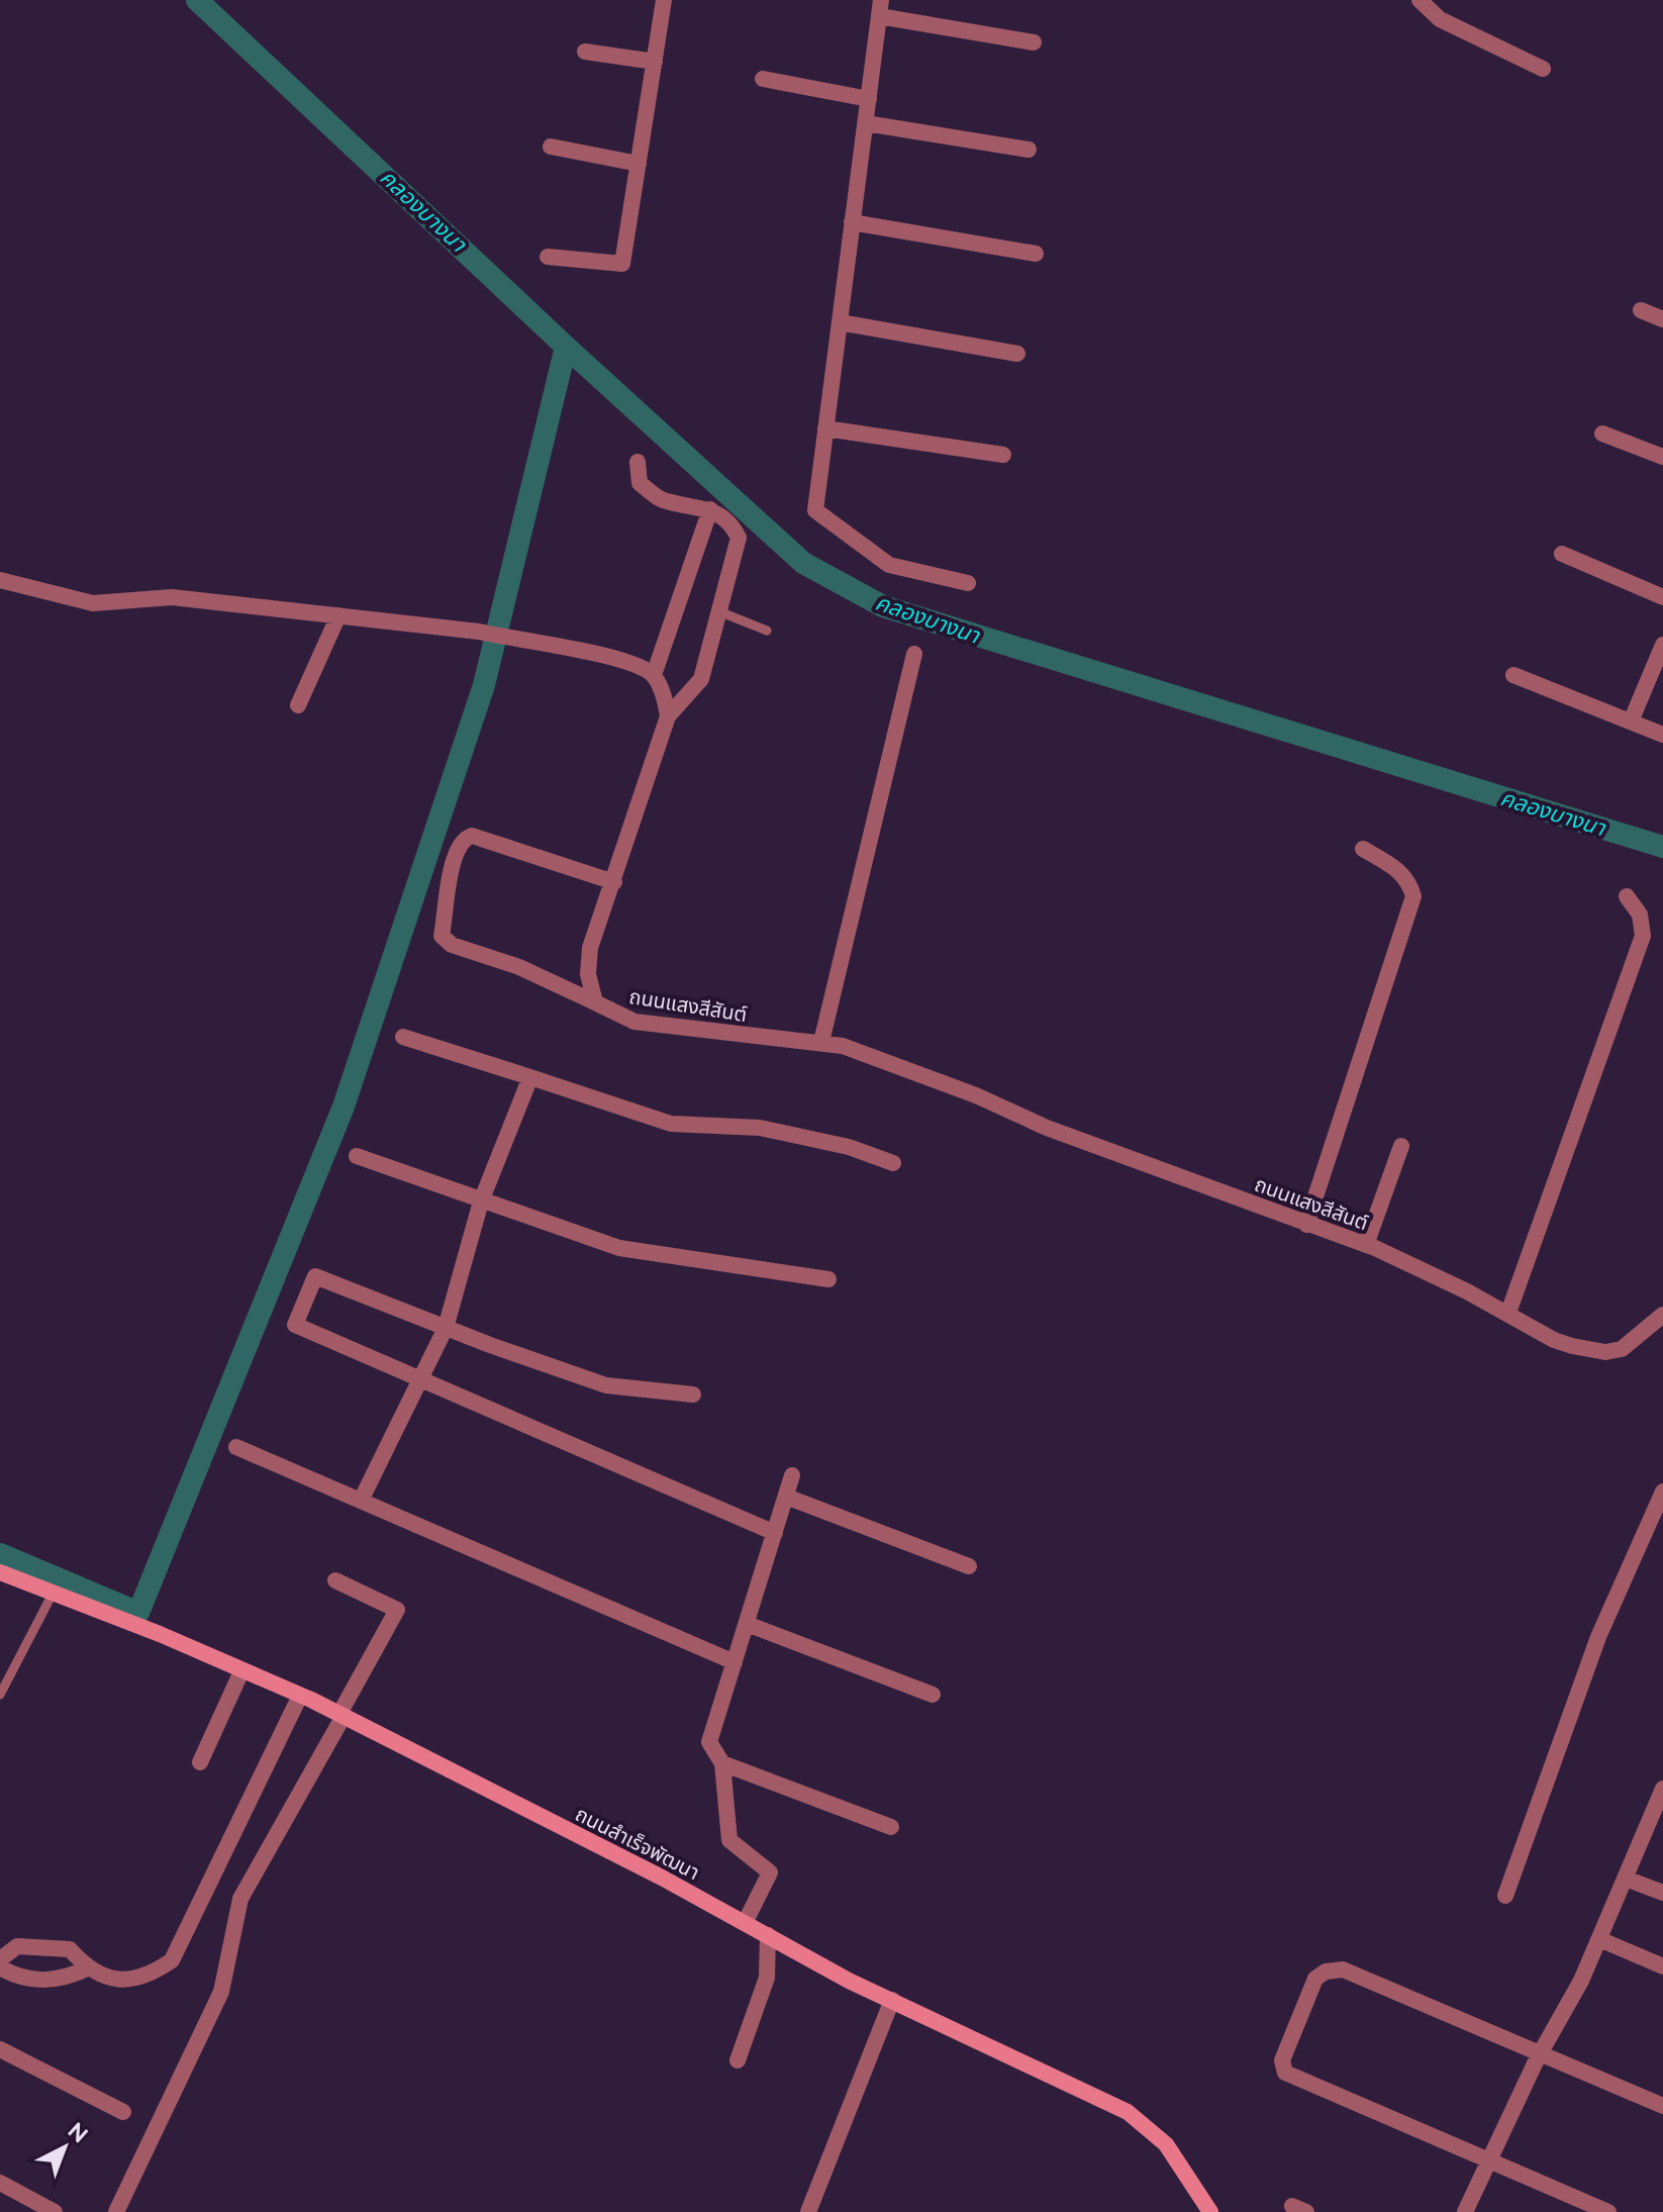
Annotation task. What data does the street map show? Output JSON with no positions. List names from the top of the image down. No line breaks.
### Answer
{"streets":{"street":["ถนนแสงสีสันต์","ถนนสำเร็จพัฒนา"]},"water":["คลองบางนา"],"north":"top right"}
